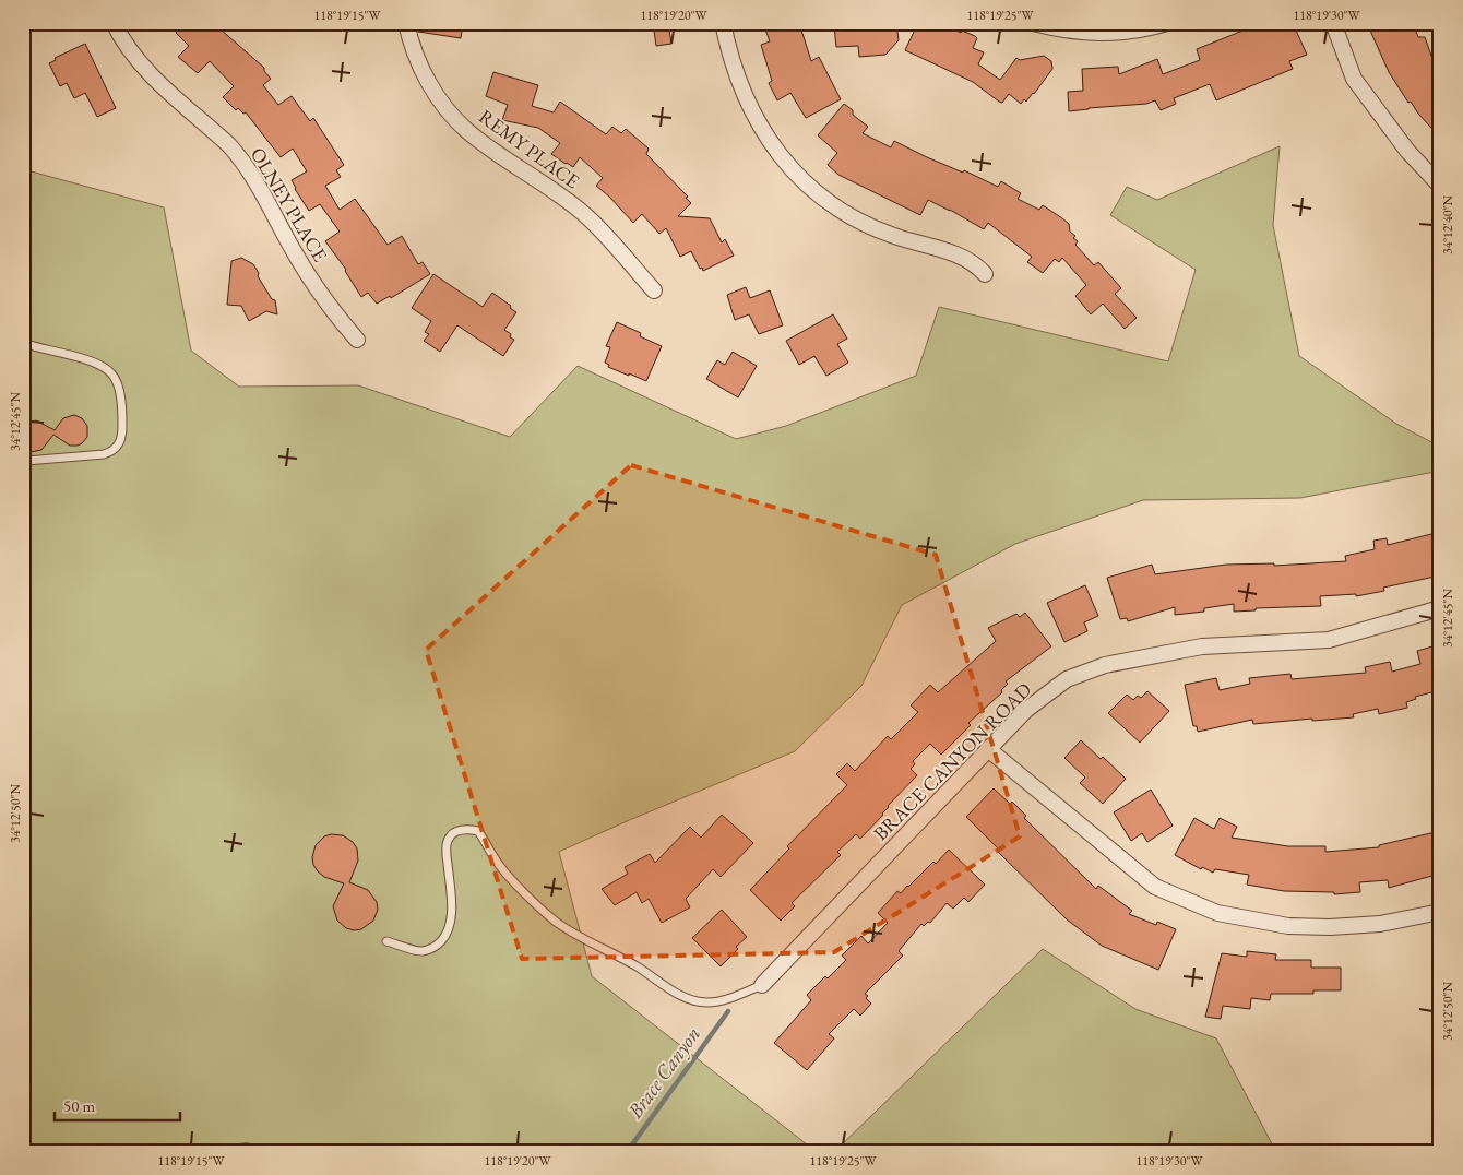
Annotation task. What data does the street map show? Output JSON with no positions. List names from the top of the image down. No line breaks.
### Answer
{"streets":{"street":["REMY PLACE","OLNEY PLACE","BRACE CANYON ROAD"]},"water":["Brace Canyon"],"scale_bar":"50 m","coordinates":["118°19'15\"W","118°19'20\"W","118°19'25\"W","118°19'30\"W","34°12'40\"N","34°12'45\"N","34°12'50\"N"]}
